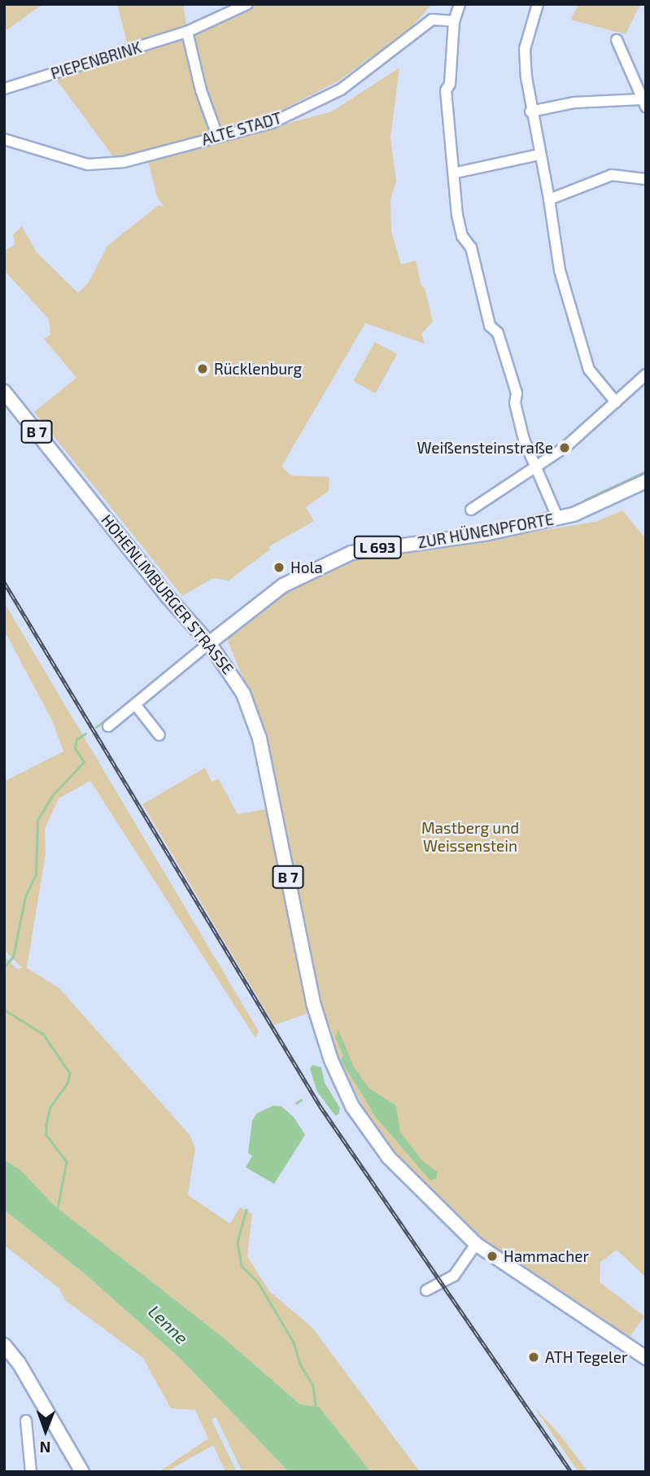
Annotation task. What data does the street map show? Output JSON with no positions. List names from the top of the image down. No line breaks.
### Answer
{"streets":{"main road":["B 7","ZUR HÜNENPFORTE","L 693","HOHENLIMBURGER STRASSE"],"street":["PIEPENBRINK","ALTE STADT"]},"crossings":[["ZUR HÜNENPFORTE","HOHENLIMBURGER STRASSE"]],"water":["Lenne"],"parks":["Mastberg und Weissenstein"],"places":["Rücklenburg","Weißensteinstraße","Hola","Hammacher","ATH Tegeler"],"north":"bottom"}
